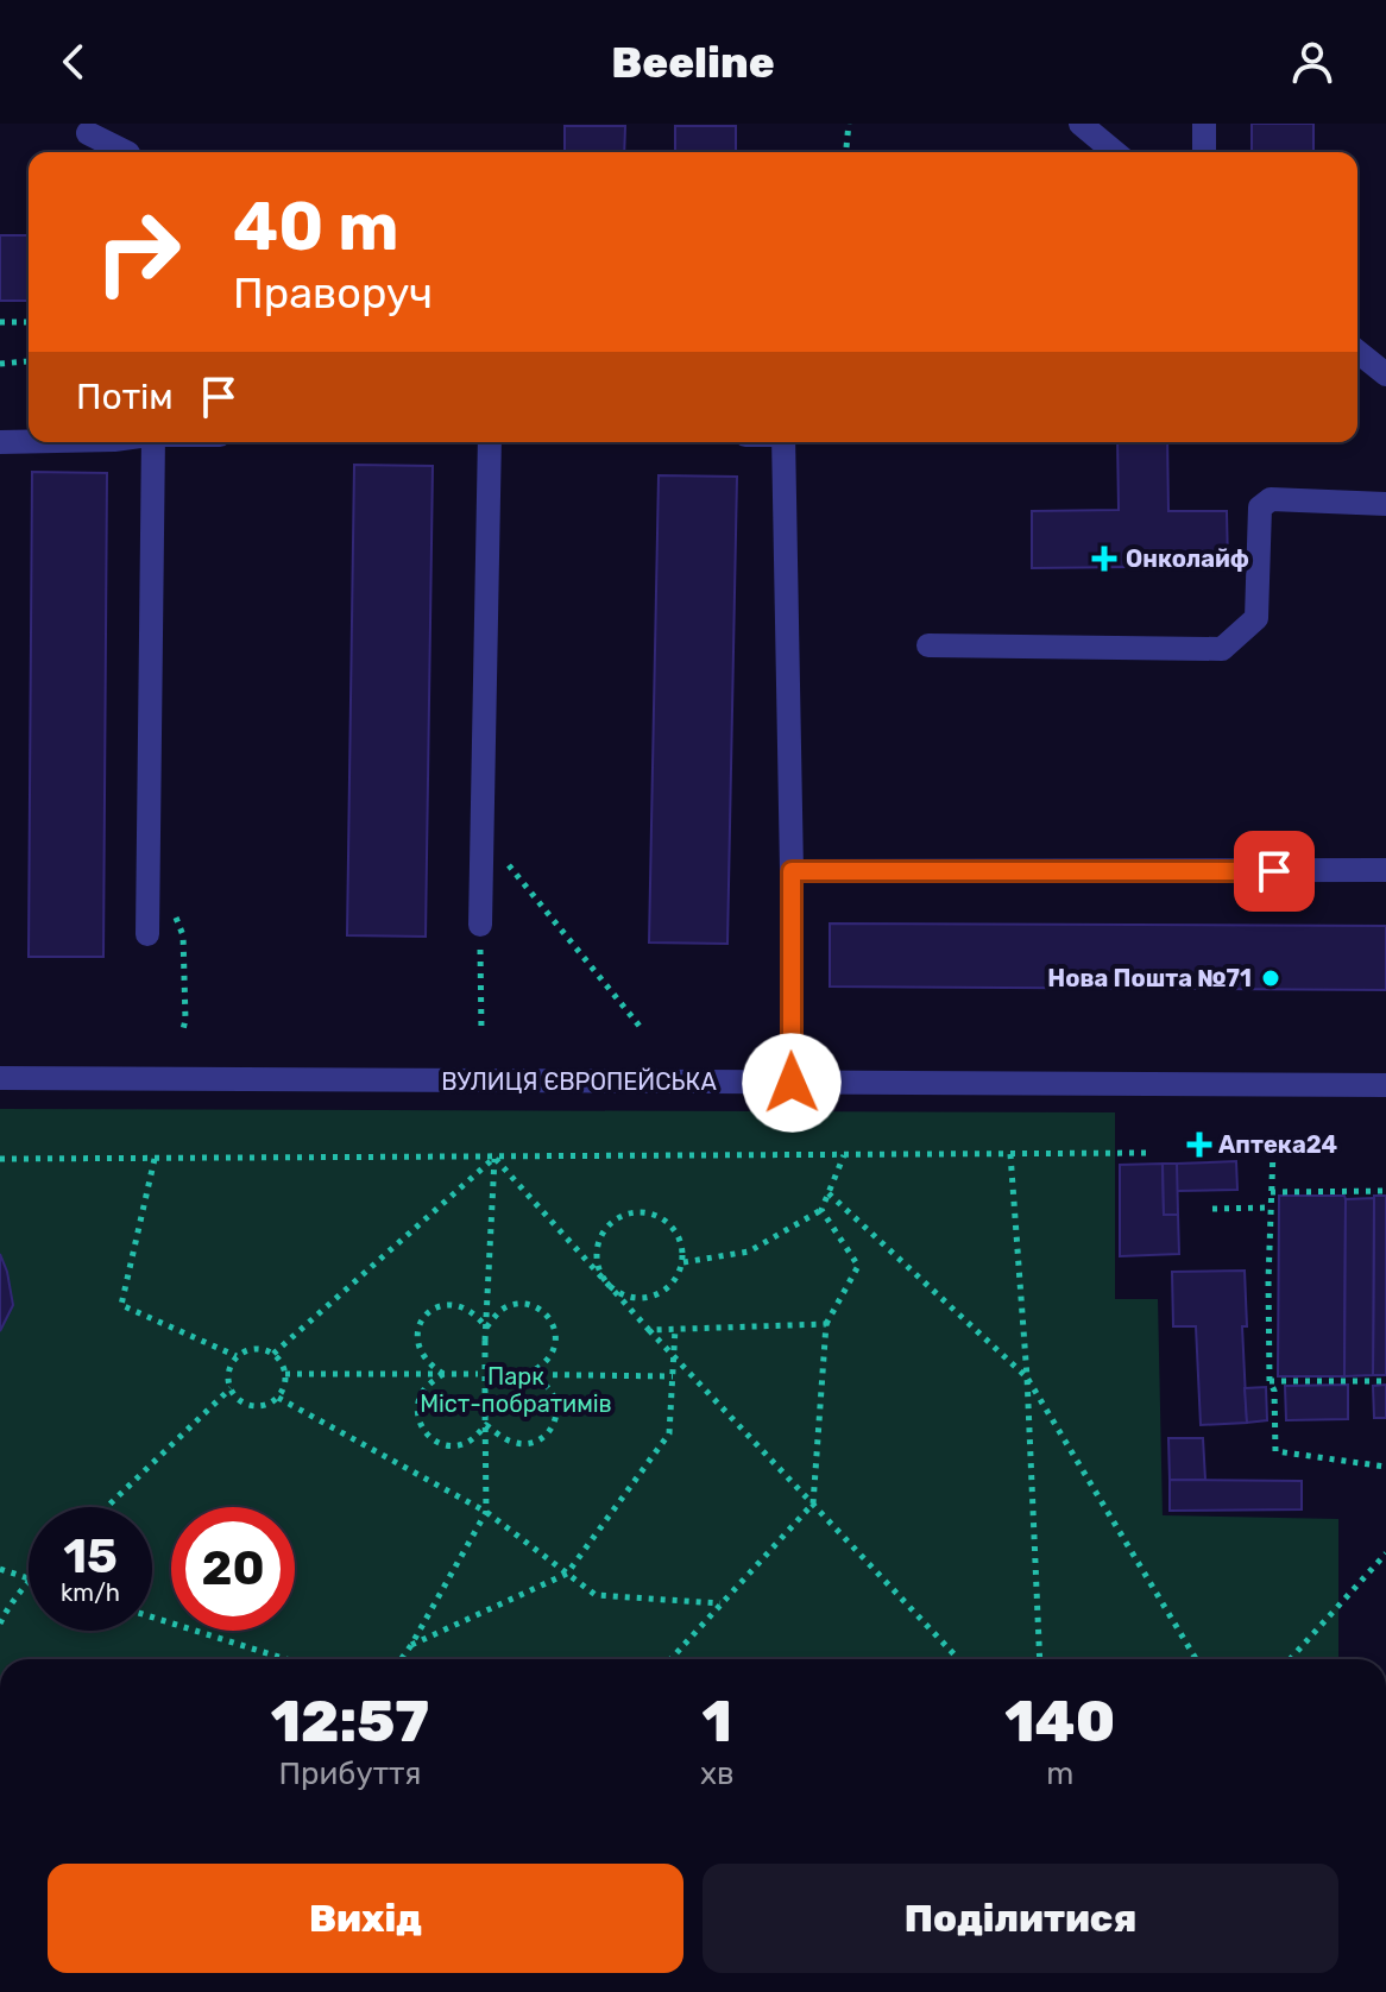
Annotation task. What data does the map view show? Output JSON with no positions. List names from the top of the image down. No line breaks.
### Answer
{"streets":{"street":["ВУЛИЦЯ ЄВРОПЕЙСЬКА"]},"parks":["Парк Міст-побратимів"],"places":{"health":["Онколайф","Аптека24"],"other":["Нова Пошта №71"]},"page":{"header":"Beeline","turn":["40 m","Праворуч"],"then":"Потім","speed":"15 km/h","limit":"20","eta":["12:57","Прибуття","1","хв","140","m"],"buttons":["Вихід","Поділитися"]}}
